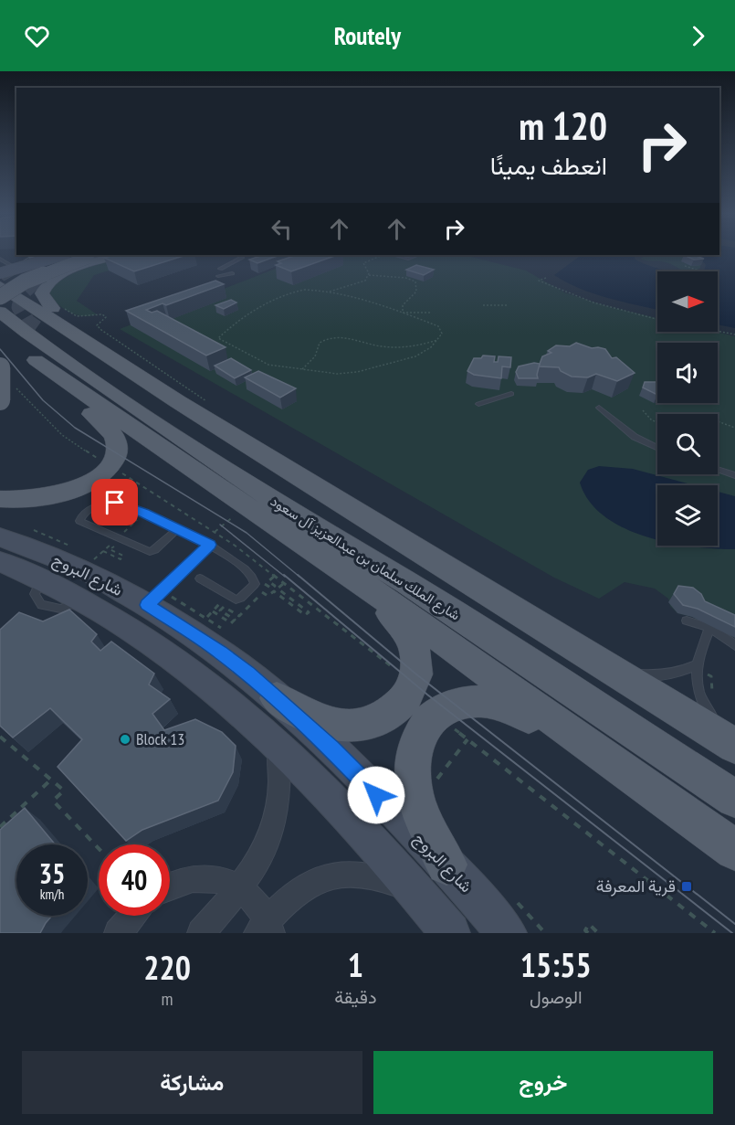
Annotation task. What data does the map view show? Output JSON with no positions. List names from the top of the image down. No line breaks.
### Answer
{"streets":{"main road":["شارع الملك سلمان بن عبدالعزيز آل سعود"],"street":["شارع البروج"]},"places":{"other":["Block 13"],"transit":["قرية المعرفة"]},"north":"right","page":{"header":"Routely","turn":["120 m","انعطف يمينًا"],"speed":"35 km/h","limit":"40","eta":["15:55","الوصول","1","دقيقة","220","m"],"buttons":["خروج","مشاركة"]}}
